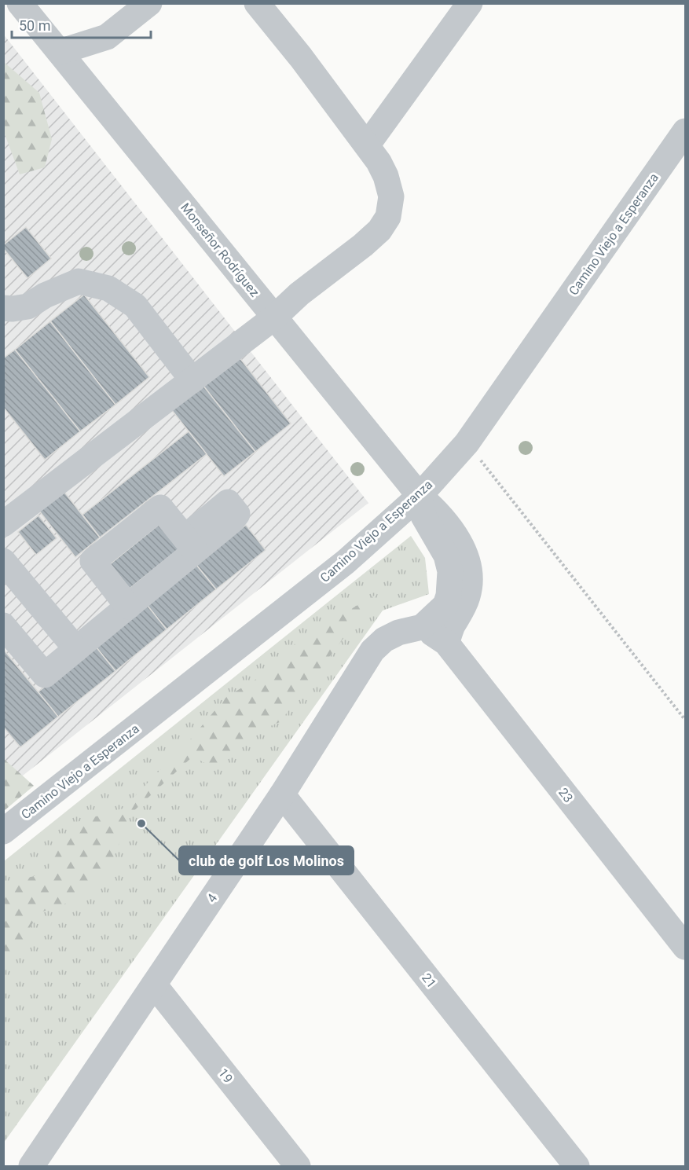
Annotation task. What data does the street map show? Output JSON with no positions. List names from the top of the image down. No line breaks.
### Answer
{"streets":{"street":["Camino Viejo a Esperanza","Monseñor Rodríguez","23","4","21","19"]},"crossings":[["Camino Viejo a Esperanza","Monseñor Rodríguez"],["23","4"],["4","21"],["4","19"]],"places":["club de golf Los Molinos"],"scale_bar":"50 m"}
